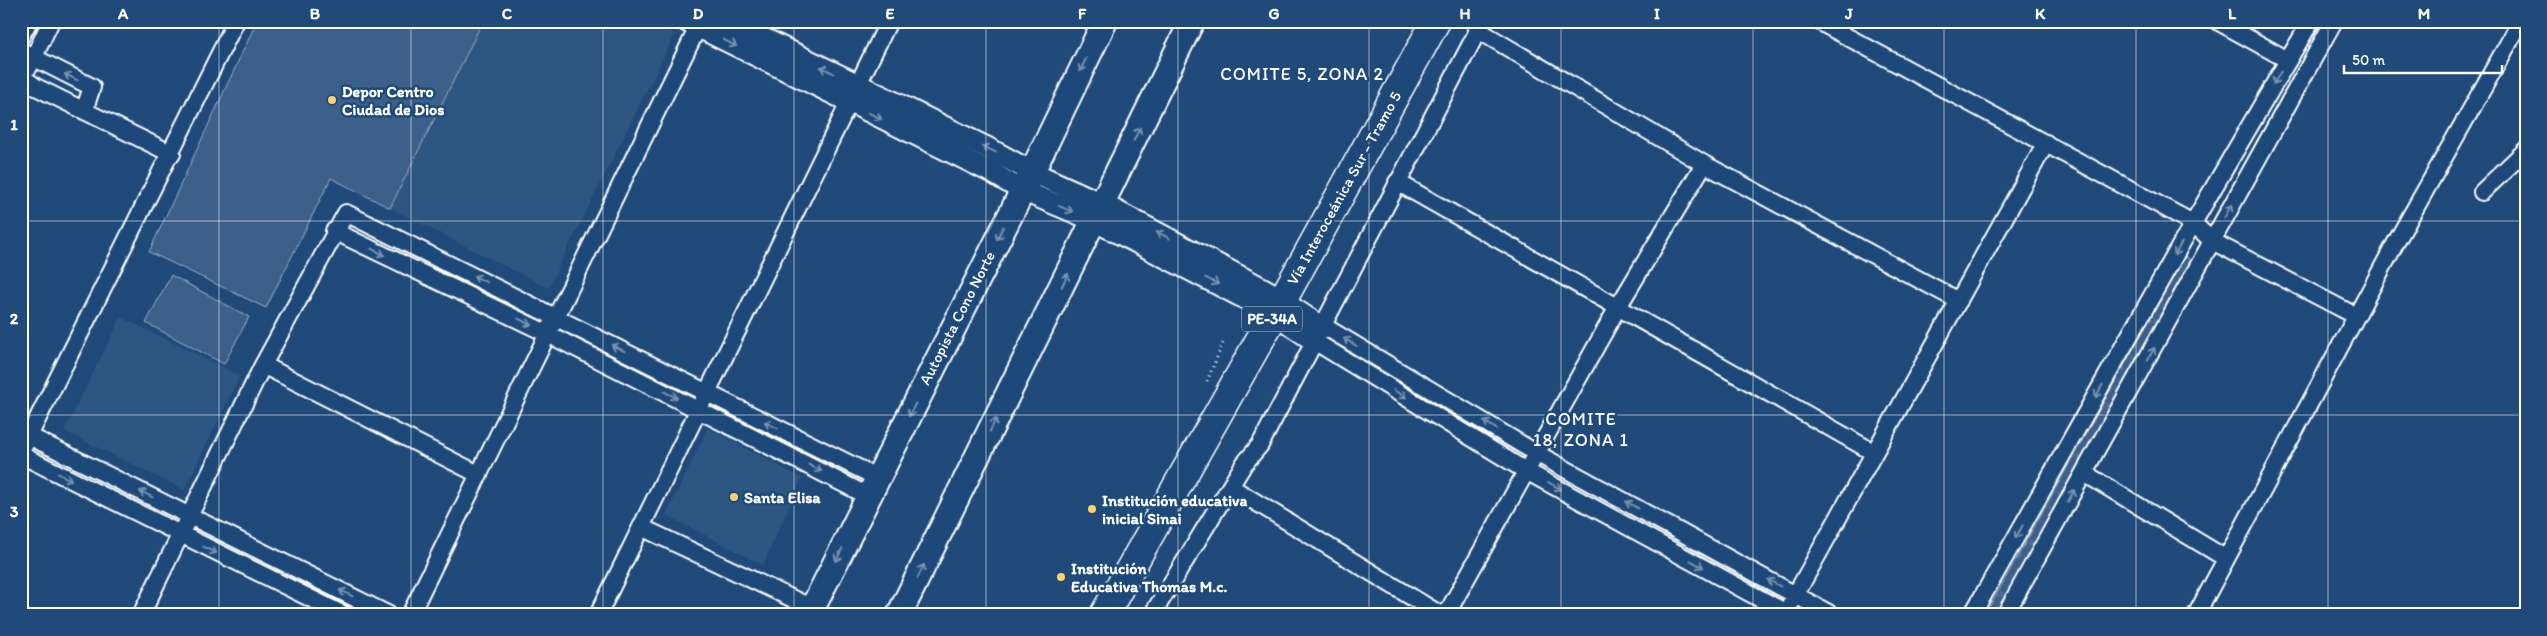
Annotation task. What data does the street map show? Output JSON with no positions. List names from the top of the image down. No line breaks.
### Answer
{"streets":{"highway":["Vía Interoceánica Sur - Tramo 5","PE-34A"],"main road":["Autopista Cono Norte"]},"districts":["COMITE 5, ZONA 2","COMITE 18, ZONA 1"],"places":["Depor Centro Ciudad de Dios","Santa Elisa","Institución educativa inicial Sinai","Institución Educativa Thomas M.c."],"scale_bar":"50 m","grid":{"columns":["A","B","C","D","E","F","G","H","I","J","K","L","M"],"rows":["1","2","3"]}}
